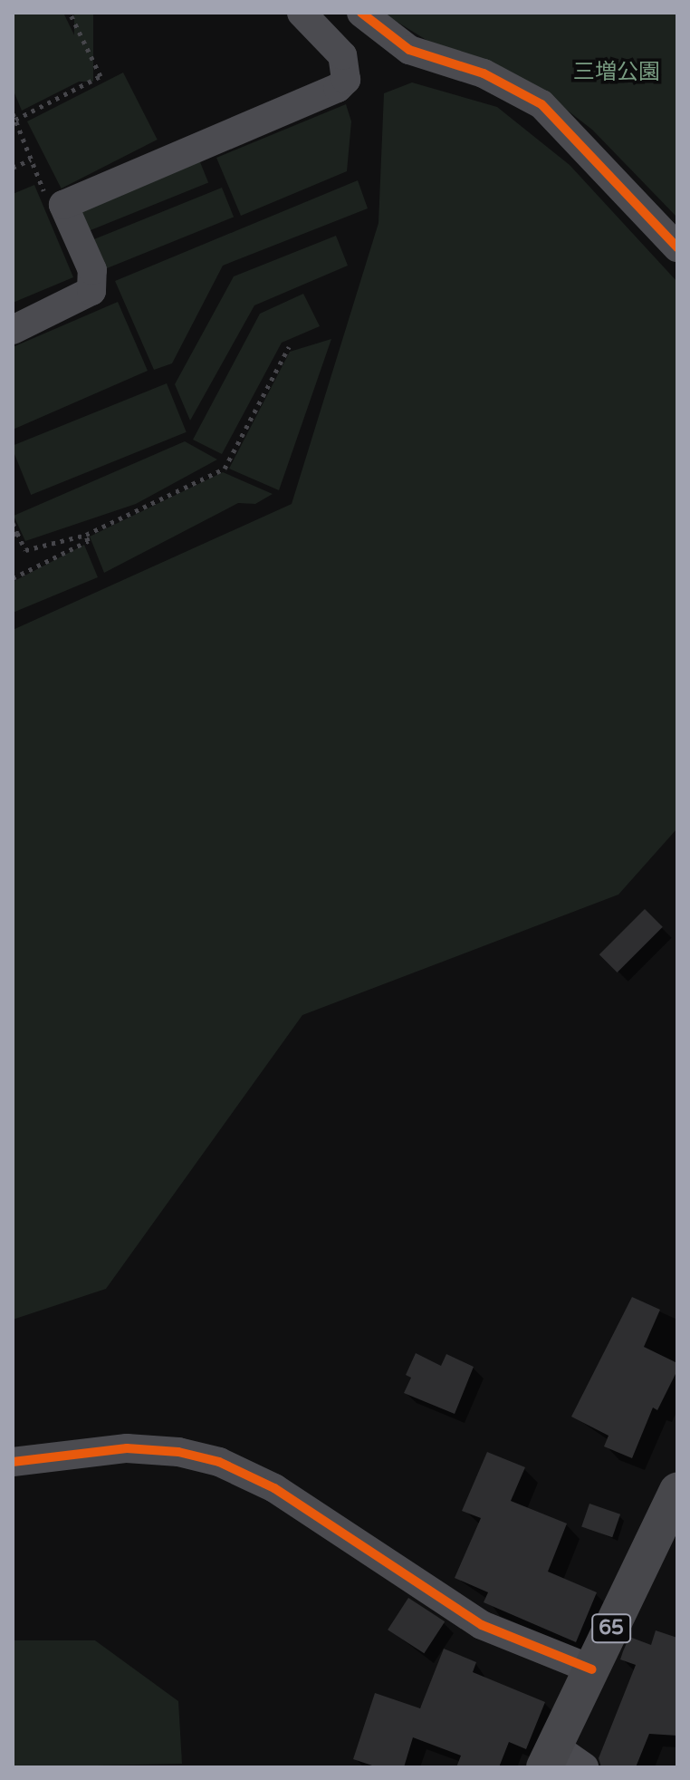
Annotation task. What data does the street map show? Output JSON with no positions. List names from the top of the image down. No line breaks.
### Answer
{"streets":{"main road":["65"]},"parks":["三増公園"]}
